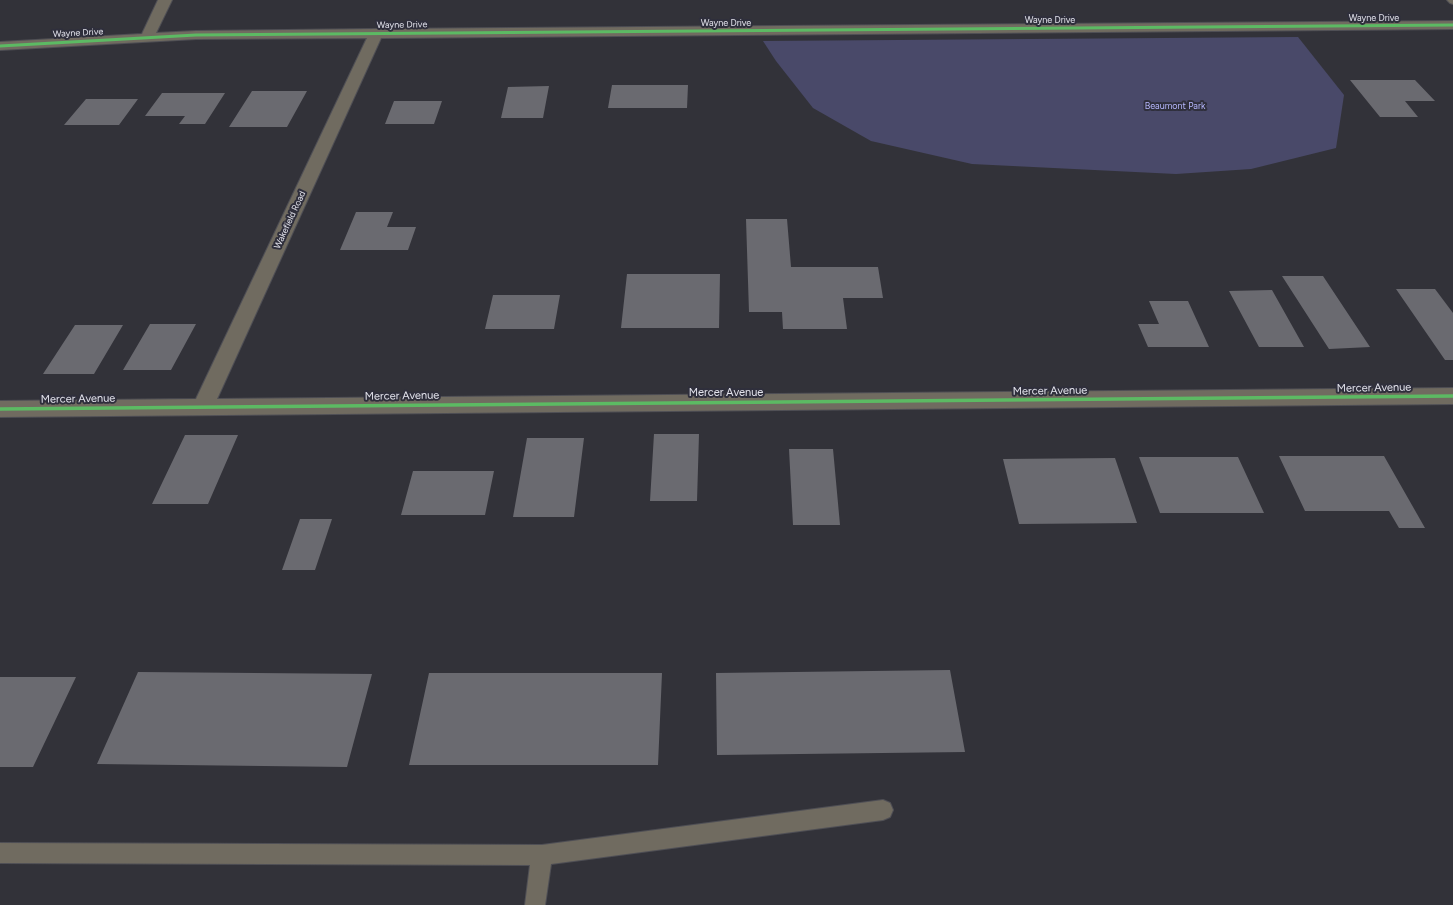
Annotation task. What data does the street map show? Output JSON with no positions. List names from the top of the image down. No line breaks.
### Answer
{"streets":{"street":["Wayne Drive","Wakefield Road","Mercer Avenue"]},"crossings":[["Wayne Drive","Wakefield Road"],["Wakefield Road","Mercer Avenue"]],"parks":["Beaumont Park"]}
